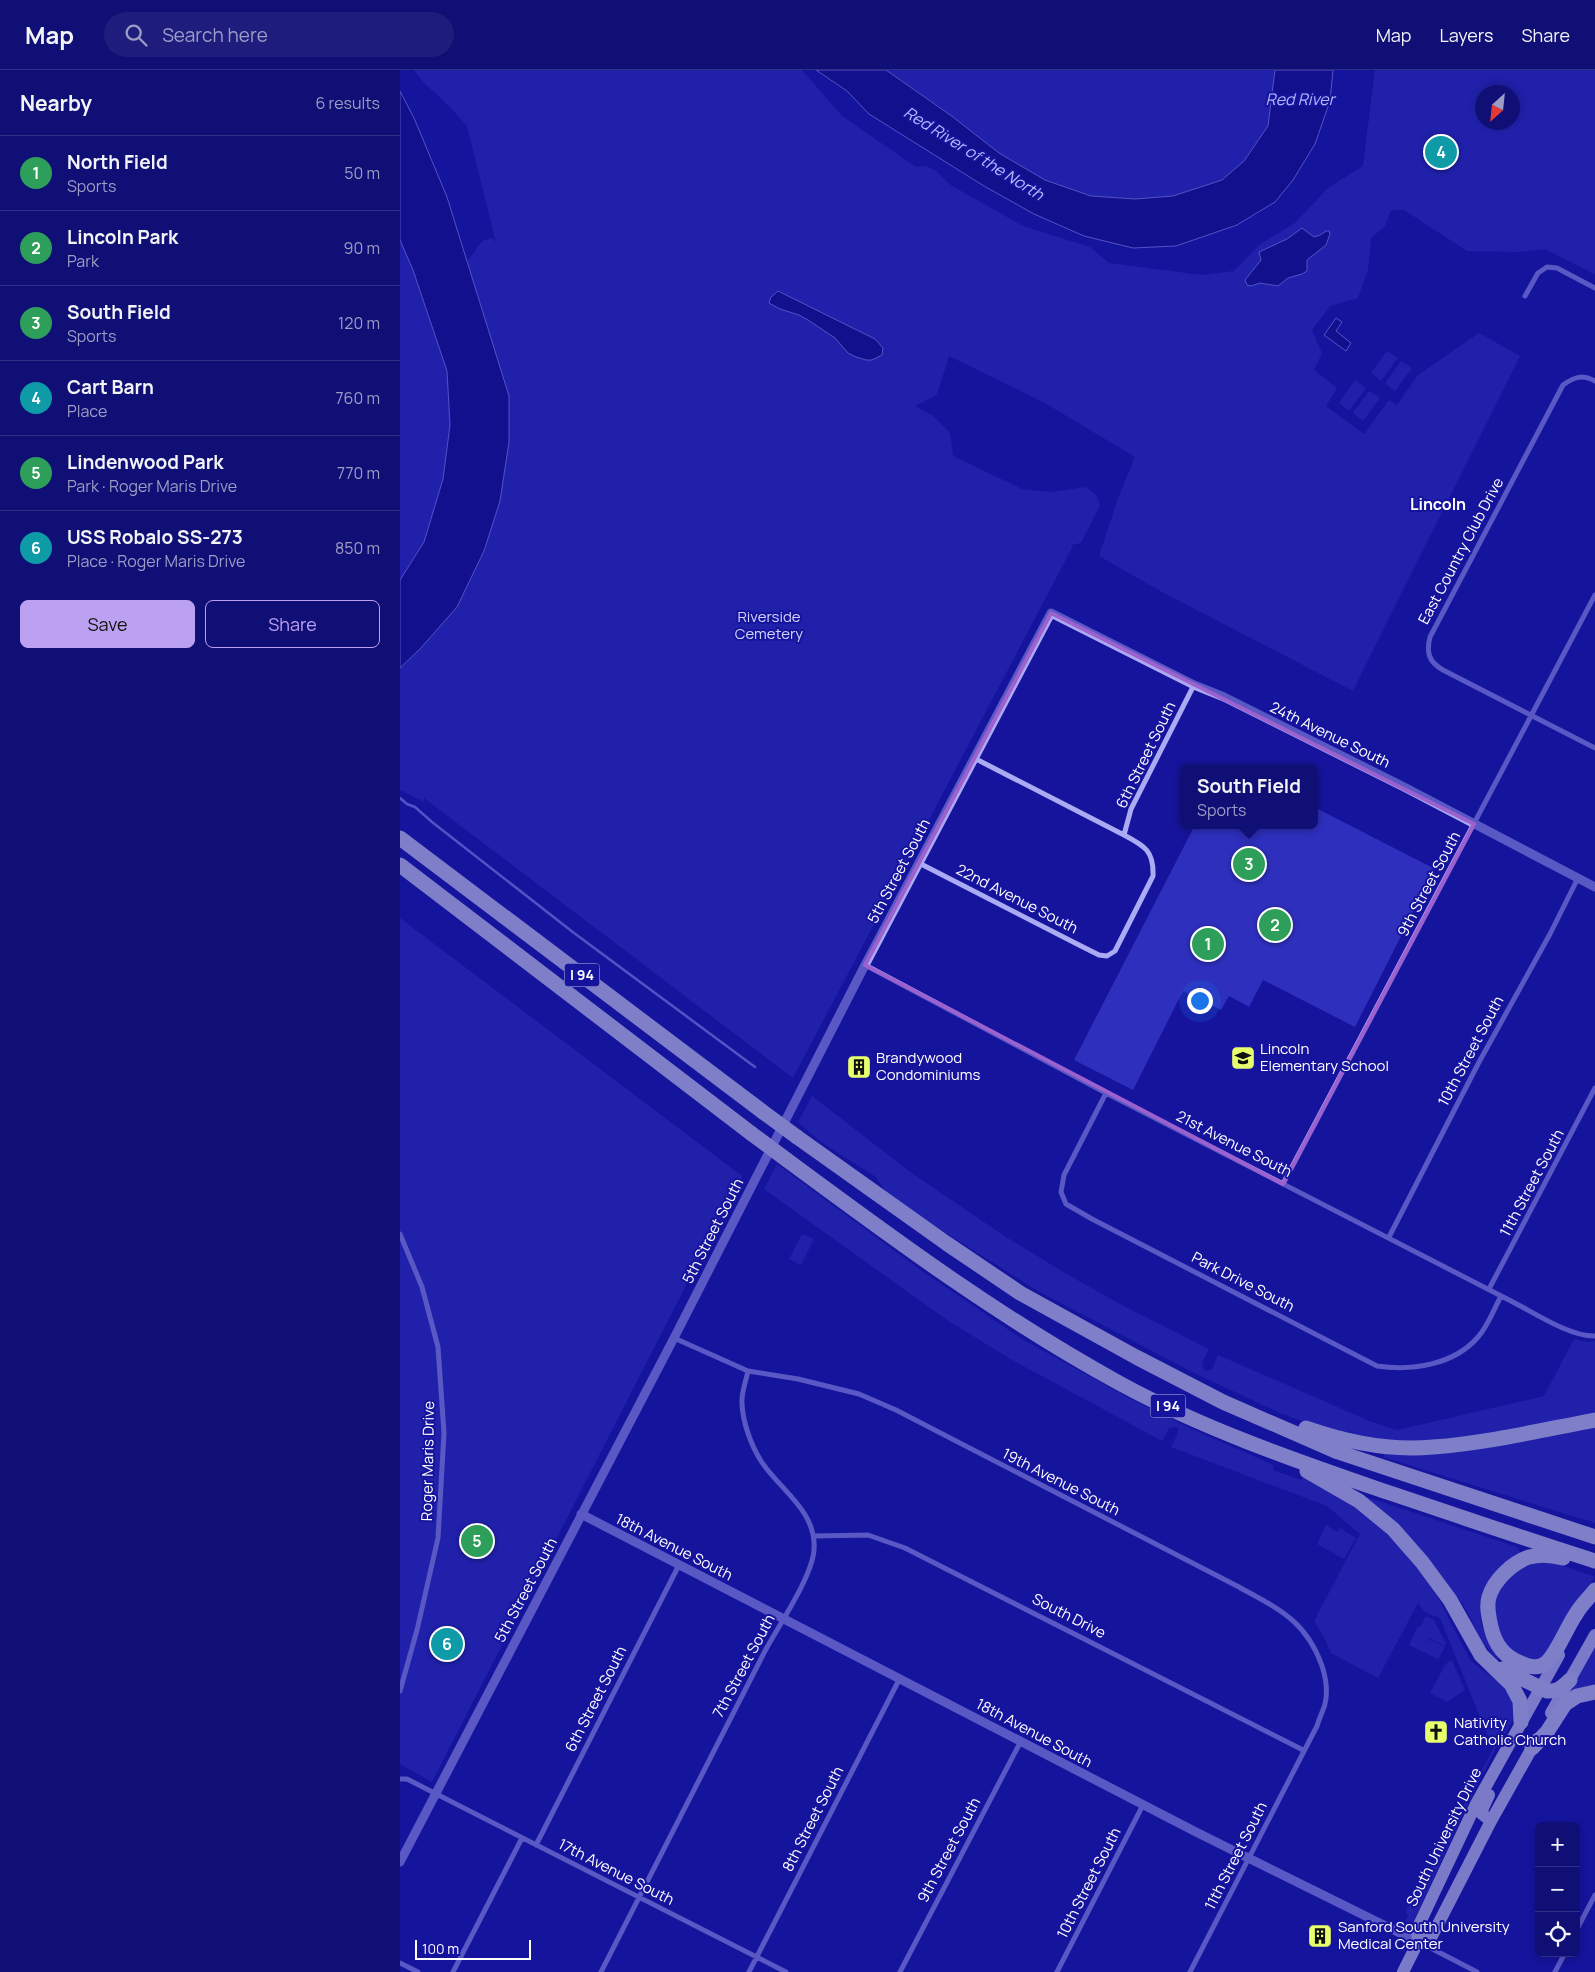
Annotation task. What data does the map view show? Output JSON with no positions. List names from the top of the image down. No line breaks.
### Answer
{"streets":{"highway":["I 94"],"main road":["South University Drive"],"street":["East Country Club Drive","24th Avenue South","6th Street South","5th Street South","9th Street South","22nd Avenue South","10th Street South","21st Avenue South","11th Street South","Park Drive South","Roger Maris Drive","19th Avenue South","18th Avenue South","South Drive","7th Street South","8th Street South","17th Avenue South"]},"crossings":[["East Country Club Drive","9th Street South"],["24th Avenue South","6th Street South"],["24th Avenue South","5th Street South"],["24th Avenue South","9th Street South"],["24th Avenue South","10th Street South"],["6th Street South","22nd Avenue South"],["6th Street South","18th Avenue South"],["6th Street South","17th Avenue South"],["5th Street South","22nd Avenue South"],["5th Street South","21st Avenue South"],["5th Street South","19th Avenue South"],["5th Street South","18th Avenue South"],["5th Street South","17th Avenue South"],["9th Street South","21st Avenue South"],["9th Street South","18th Avenue South"],["10th Street South","21st Avenue South"],["10th Street South","18th Avenue South"],["21st Avenue South","11th Street South"],["21st Avenue South","Park Drive South"],["11th Street South","19th Avenue South"],["11th Street South","18th Avenue South"],["11th Street South","South Drive"],["19th Avenue South","South Drive"],["19th Avenue South","7th Street South"],["18th Avenue South","7th Street South"],["18th Avenue South","8th Street South"],["18th Avenue South","South University Drive"],["South Drive","7th Street South"],["7th Street South","17th Avenue South"],["8th Street South","17th Avenue South"]],"districts":["Lincoln"],"water":["Red River","Red River of the North"],"parks":["Riverside Cemetery"],"places":{"school or university":["Lincoln Elementary School"],"building":["Brandywood Condominiums","Sanford South University Medical Center"],"church":["Nativity Catholic Church"]},"scale_bar":"100 m","north":"bottom left","page":{"header":"Map","search":"Search here","nav":["Map","Layers","Share"],"heading":["Nearby","6 results"],"pins":["4","3","2","1","5","6"],"list":[{"mark":"1","name":"North Field","note":"Sports","value":"50 m"},{"mark":"2","name":"Lincoln Park","note":"Park","value":"90 m"},{"mark":"3","name":"South Field","note":"Sports","value":"120 m"},{"mark":"4","name":"Cart Barn","note":"Place","value":"760 m"},{"mark":"5","name":"Lindenwood Park","note":"Park · Roger Maris Drive","value":"770 m"},{"mark":"6","name":"USS Robalo SS-273","note":"Place · Roger Maris Drive","value":"850 m"}],"buttons":["Save","Share"],"popup":["South Field","Sports"],"map_buttons":["+","−"],"scale":"100 m"}}
